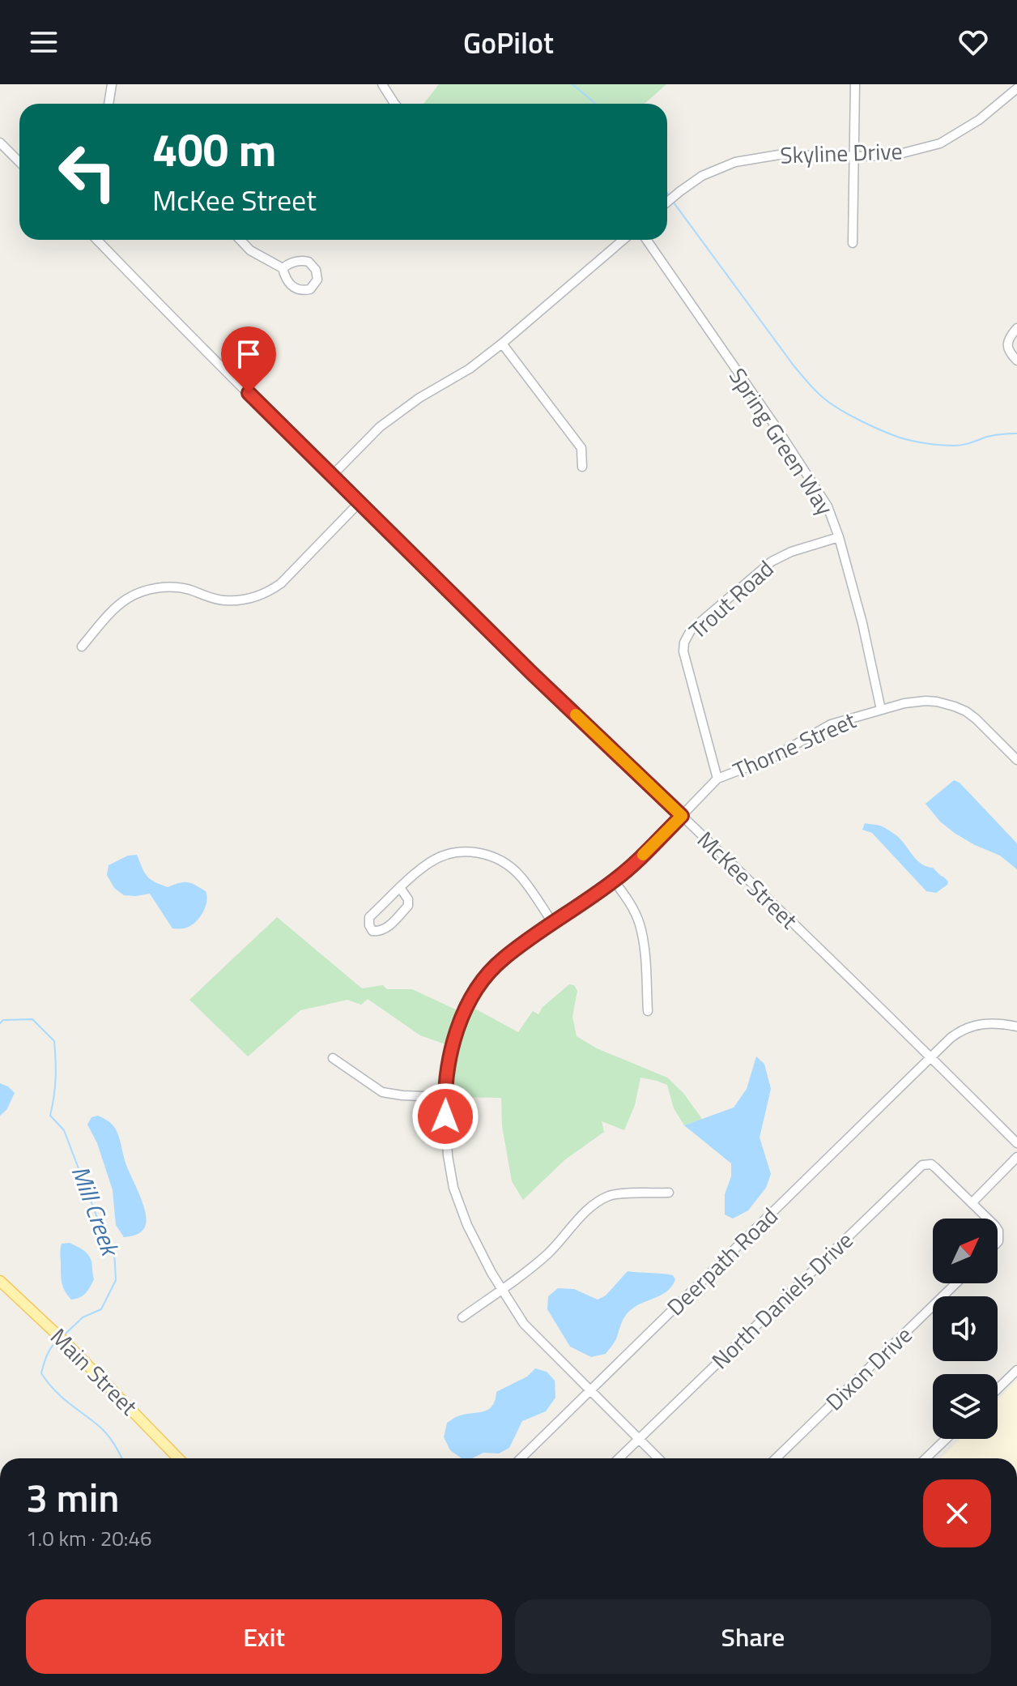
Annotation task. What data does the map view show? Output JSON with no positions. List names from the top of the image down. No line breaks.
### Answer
{"streets":{"main road":["Main Street"],"street":["Skyline Drive","Spring Green Way","Trout Road","Thorne Street","McKee Street","Deerpath Road","North Daniels Drive","Dixon Drive"]},"crossings":[["Spring Green Way","Trout Road"],["Spring Green Way","Thorne Street"],["Trout Road","Thorne Street"],["Thorne Street","McKee Street"],["Thorne Street","Deerpath Road"],["Thorne Street","North Daniels Drive"],["McKee Street","Deerpath Road"]],"water":["Mill Creek"],"north":"top right","page":{"header":"GoPilot","turn":["400 m","McKee Street"],"heading":["3 min","1.0 km · 20:46"],"buttons":["Exit","Share"]}}
